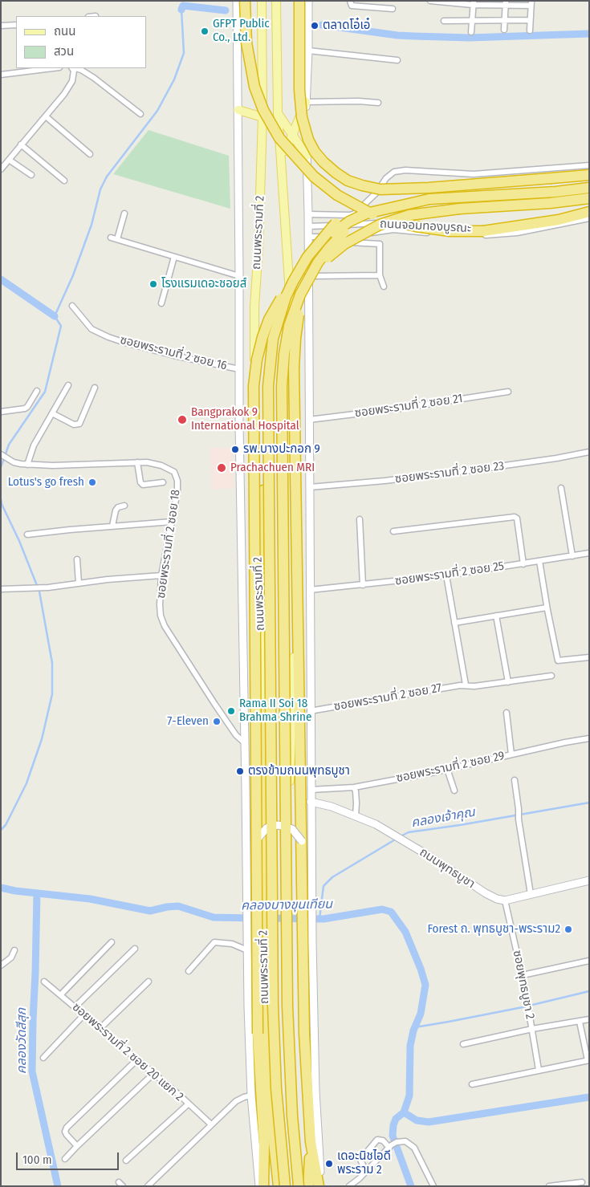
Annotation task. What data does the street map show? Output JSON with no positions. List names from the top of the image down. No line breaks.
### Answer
{"streets":{"highway":["ถนนพระรามที่ 2"],"main road":["ถนนพุทธบูชา"],"street":["ถนนจอมทองบูรณะ","ซอยพระรามที่ 2 ซอย 16","ซอยพระรามที่ 2 ซอย 21","ซอยพระรามที่ 2 ซอย 23","ซอยพระรามที่ 2 ซอย 18","ซอยพระรามที่ 2 ซอย 25","ซอยพระรามที่ 2 ซอย 27","ซอยพระรามที่ 2 ซอย 29","ซอยพุทธบูชา 2","ซอยพระรามที่ 2 ซอย 20 แยก 2"]},"crossings":[["ถนนพระรามที่ 2","ซอยพระรามที่ 2 ซอย 16"],["ถนนพระรามที่ 2","ซอยพระรามที่ 2 ซอย 18"],["ถนนพุทธบูชา","ซอยพุทธบูชา 2"]],"water":["คลองเจ้าคุณ","คลองบางขุนเทียน","คลองวัดสีสุก"],"places":["ตลาดโอ๋เอ๋","GFPT Public Co., Ltd.","โรงแรมเดอะชอยส์","Bangprakok 9 International Hospital","รพ.บางปะกอก 9","Prachachuen MRI","Lotus's go fresh","Rama II Soi 18 Brahma Shrine","7-Eleven","ตรงข้ามถนนพุทธบูชา","Forest ถ. พุทธบูชา-พระราม2","เดอะนิชไอดี พระราม 2"],"legend":["ถนน","สวน"],"scale_bar":"100 m"}
